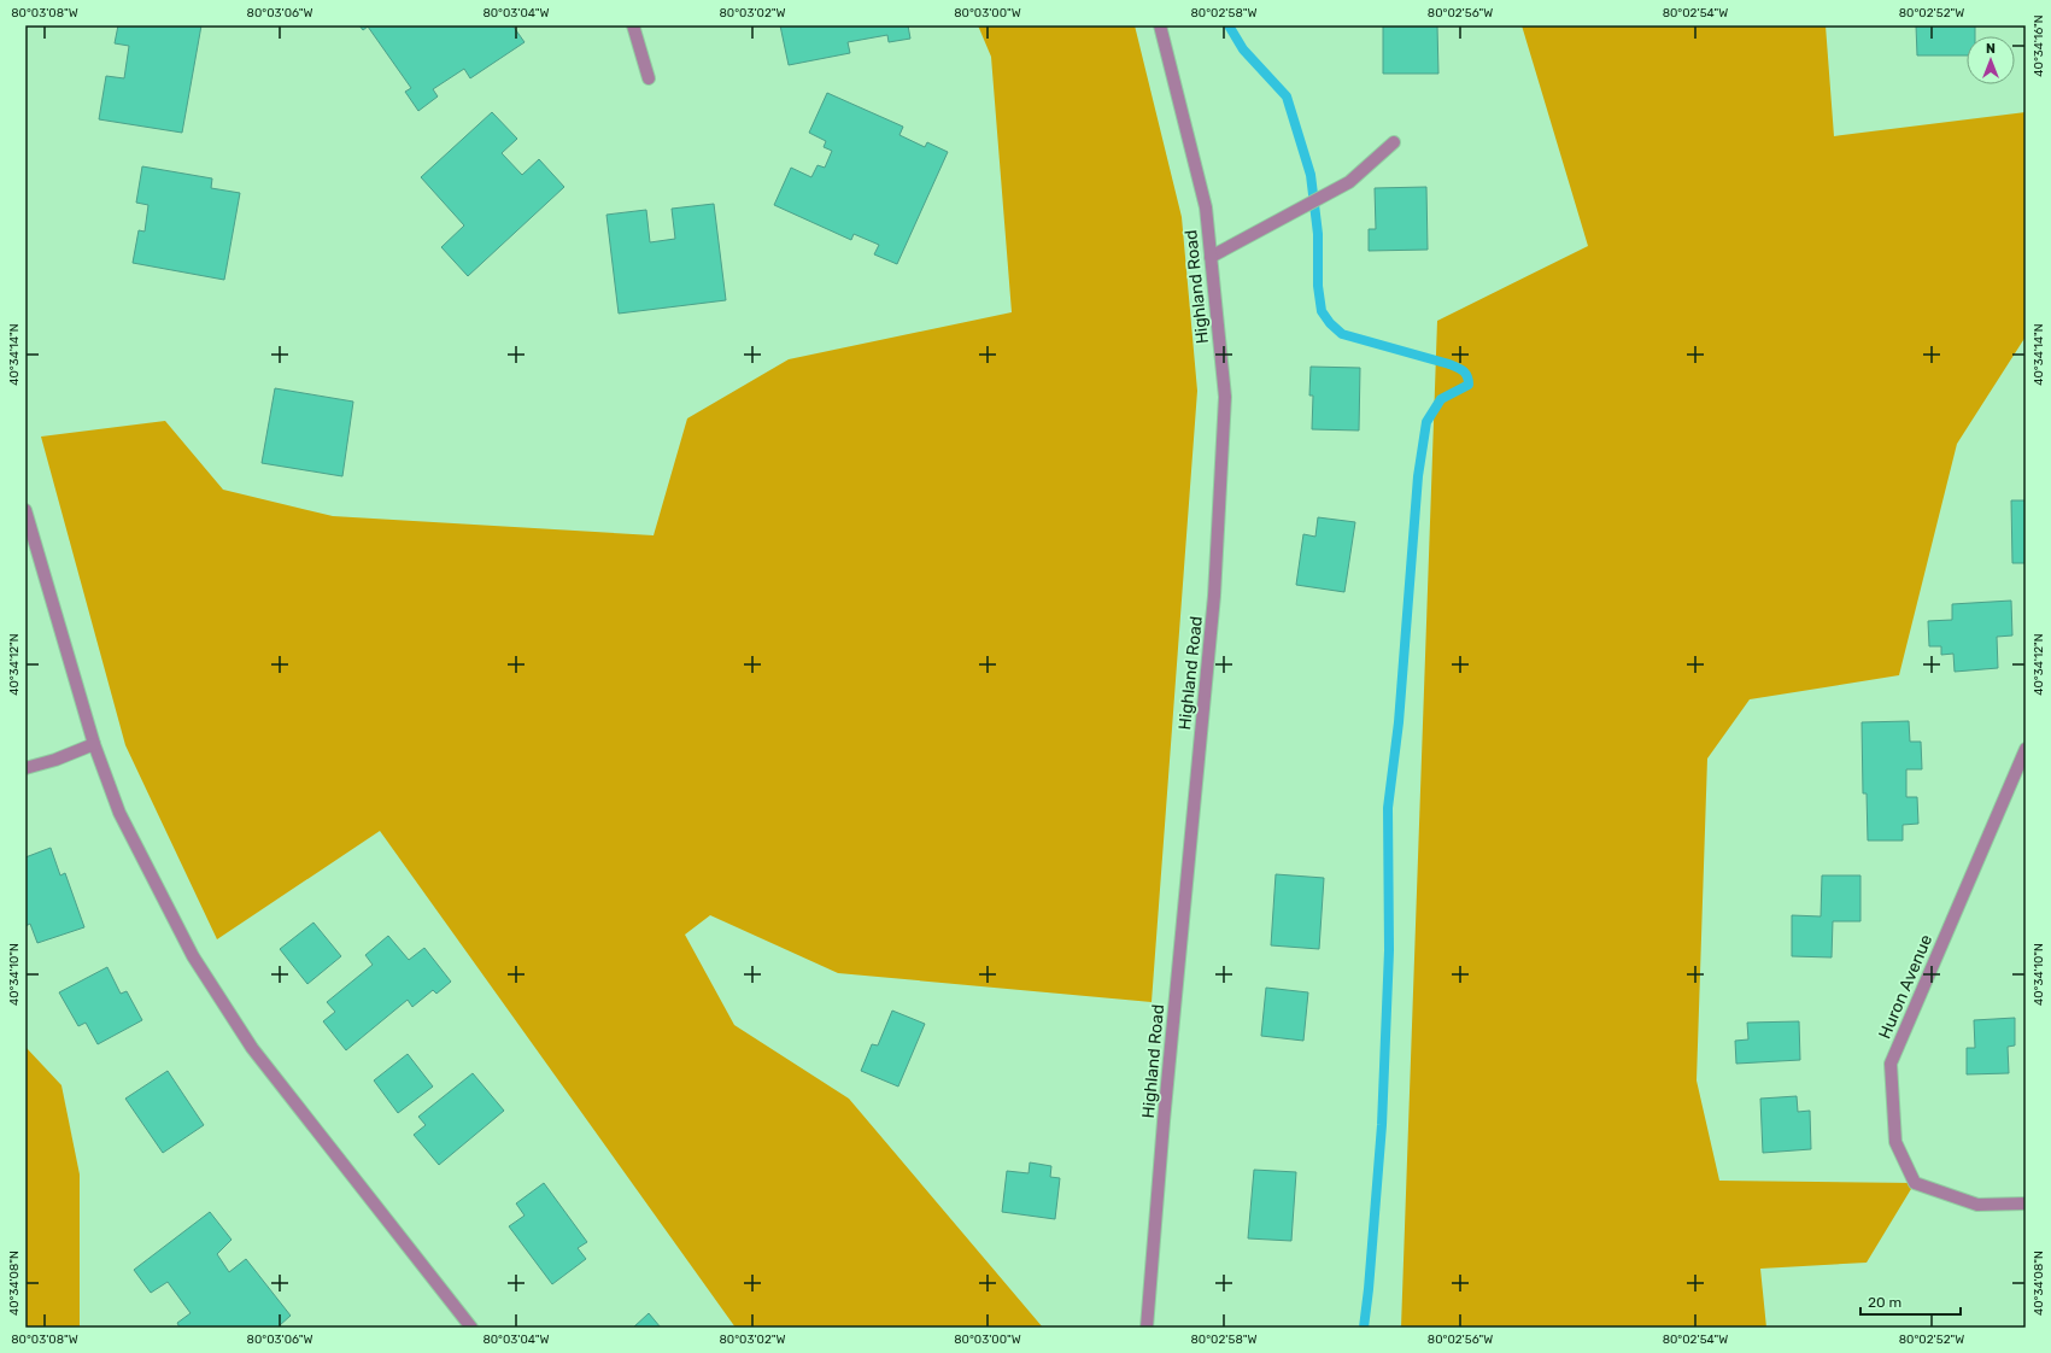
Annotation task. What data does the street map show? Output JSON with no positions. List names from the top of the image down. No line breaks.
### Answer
{"streets":{"street":["Highland Road","Huron Avenue"]},"scale_bar":"20 m","north":"top","coordinates":["80°03'08\"W","80°03'06\"W","80°03'04\"W","80°03'02\"W","80°03'00\"W","80°02'58\"W","80°02'56\"W","80°02'54\"W","80°02'52\"W","40°34'16\"N","40°34'14\"N","40°34'12\"N","40°34'10\"N","40°34'08\"N"]}
